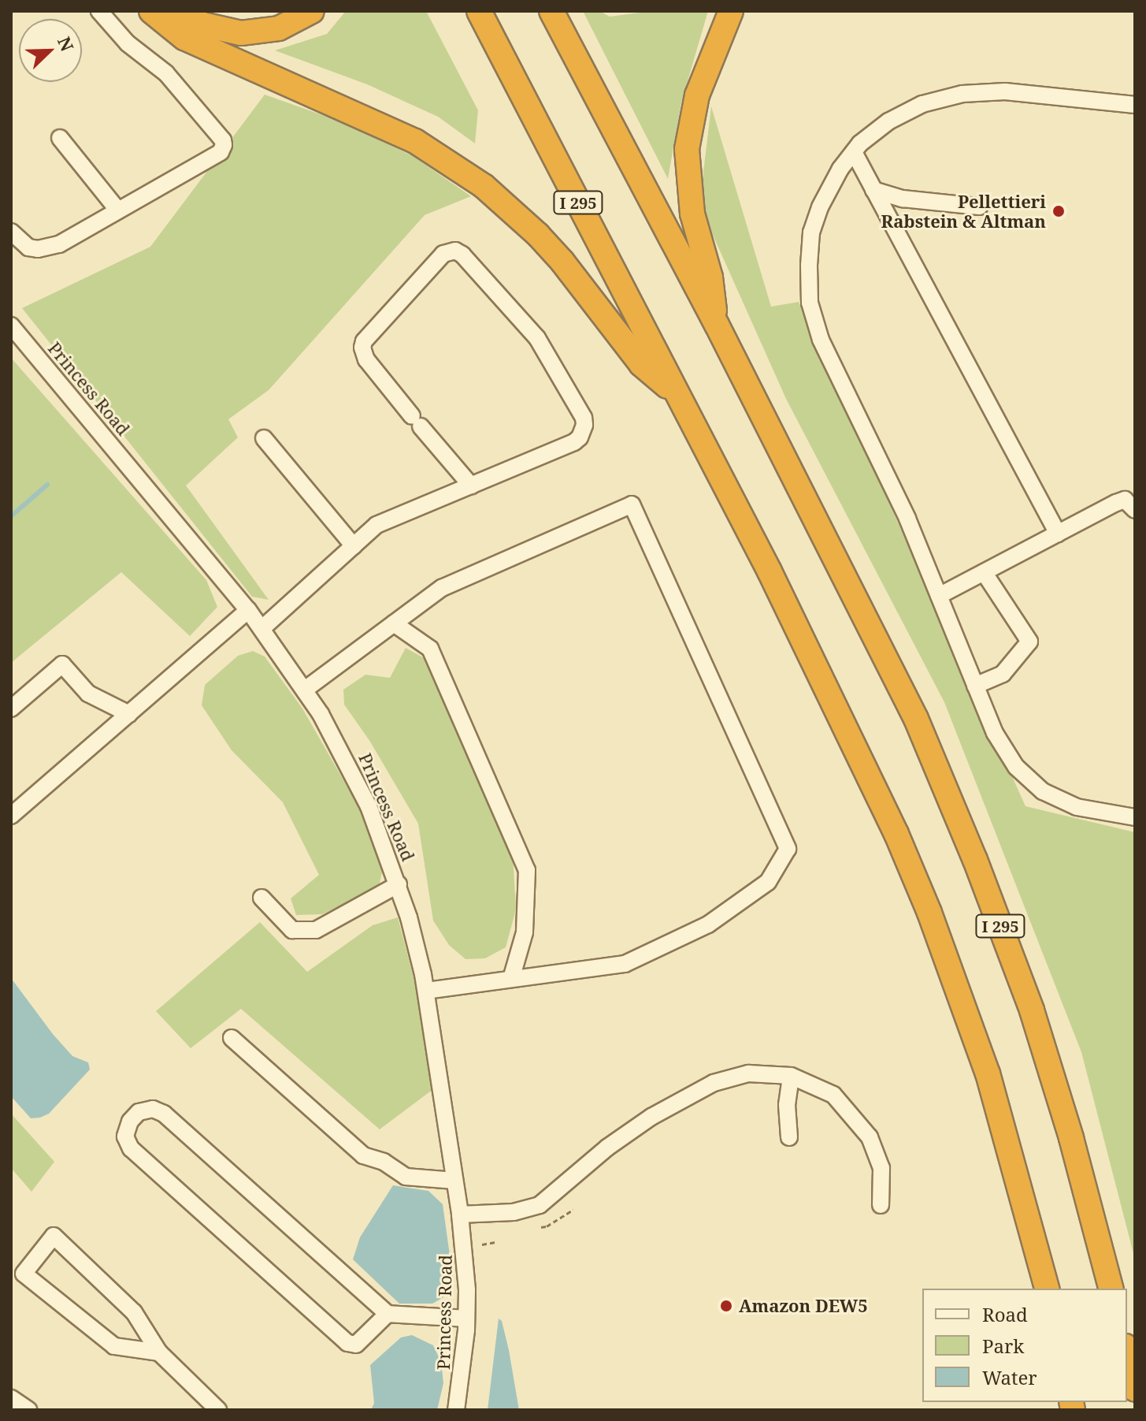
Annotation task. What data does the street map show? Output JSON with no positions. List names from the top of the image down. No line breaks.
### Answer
{"streets":{"highway":["I 295"],"street":["Princess Road"]},"places":["Pellettieri Rabstein & Altman","Amazon DEW5"],"legend":["Road","Park","Water"],"north":"top right"}
